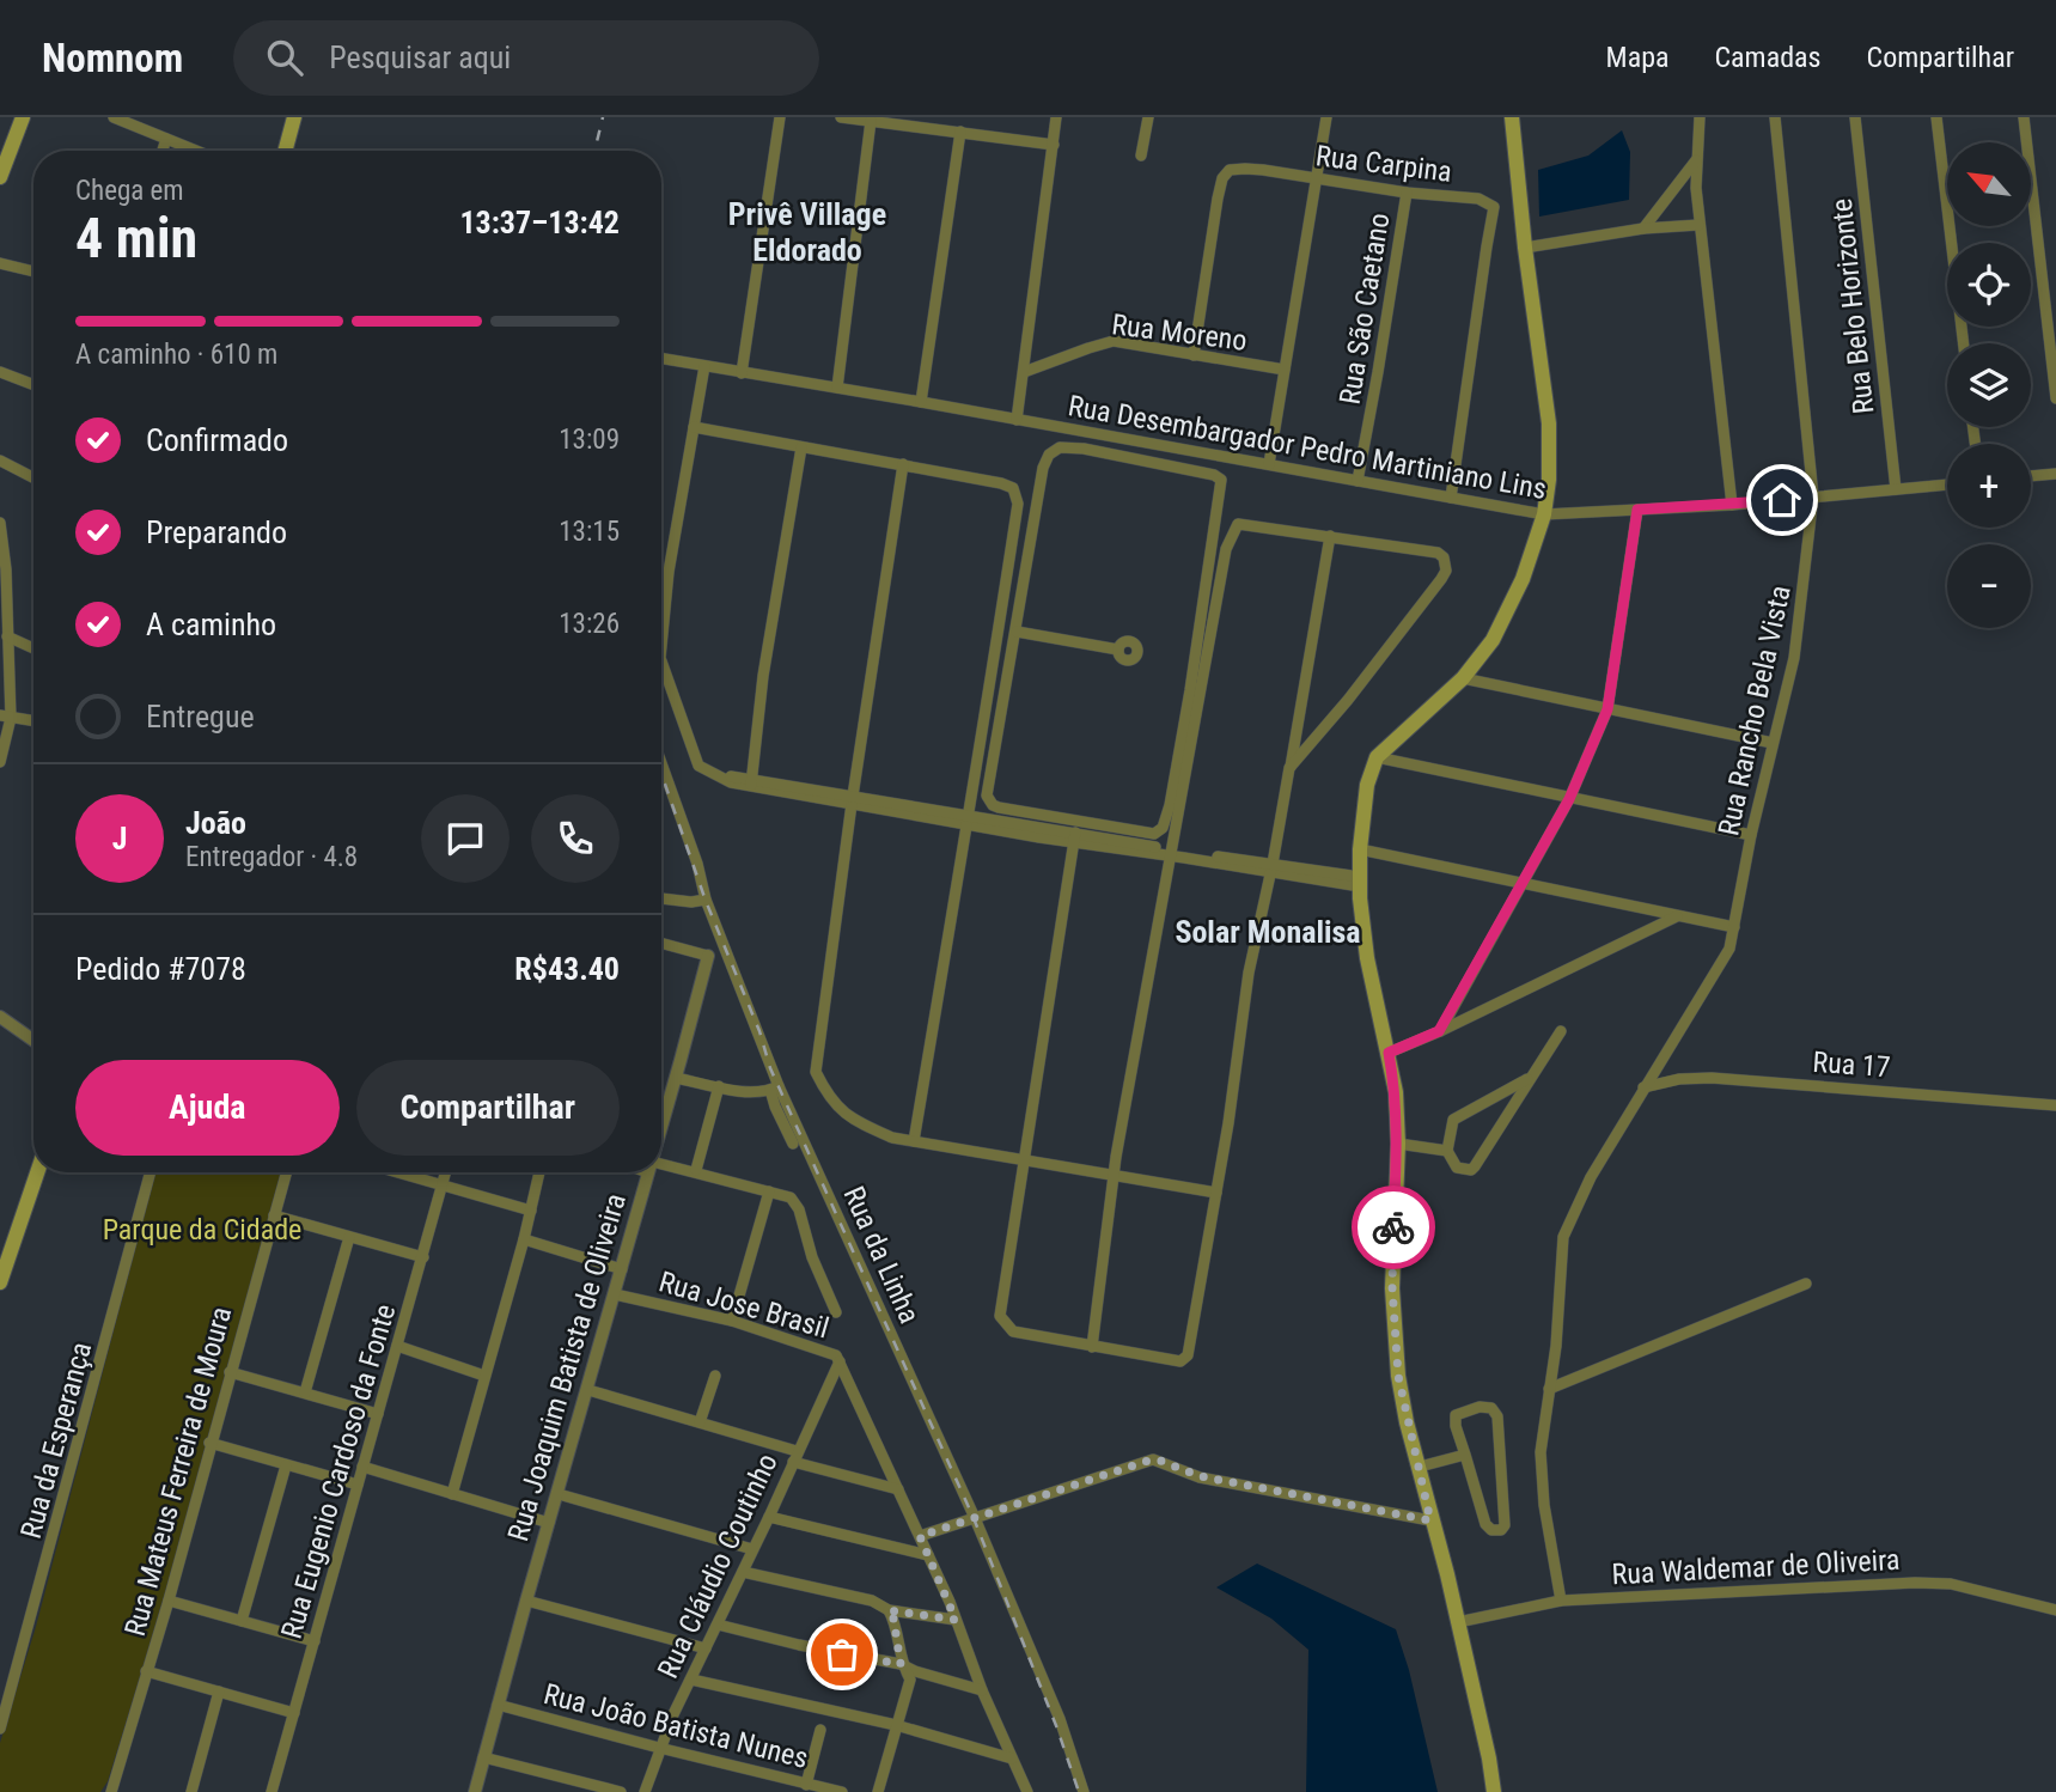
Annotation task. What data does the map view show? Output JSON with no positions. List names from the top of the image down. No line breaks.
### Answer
{"streets":{"street":["Rua Carpina","Rua Belo Horizonte","Rua São Caetano","Rua Moreno","Rua Desembargador Pedro Martiniano Lins","Rua Rancho Bela Vista","Rua 17","Rua da Linha","Rua Jose Brasil","Rua Joaquim Batista de Oliveira","Rua da Esperança","Rua Mateus Ferreira de Moura","Rua Eugenio Cardoso da Fonte","Rua Cláudio Coutinho","Rua Waldemar de Oliveira","Rua João Batista Nunes"]},"crossings":[["Rua Carpina","Rua São Caetano"],["Rua Carpina","Rua Moreno"],["Rua Carpina","Rua Desembargador Pedro Martiniano Lins"],["Rua Belo Horizonte","Rua Desembargador Pedro Martiniano Lins"],["Rua São Caetano","Rua Desembargador Pedro Martiniano Lins"],["Rua Desembargador Pedro Martiniano Lins","Rua Rancho Bela Vista"],["Rua Rancho Bela Vista","Rua 17"],["Rua Rancho Bela Vista","Rua Waldemar de Oliveira"],["Rua Jose Brasil","Rua Joaquim Batista de Oliveira"],["Rua Jose Brasil","Rua Cláudio Coutinho"],["Rua Joaquim Batista de Oliveira","Rua João Batista Nunes"],["Rua Cláudio Coutinho","Rua João Batista Nunes"]],"districts":["Privê Village Eldorado","Solar Monalisa"],"parks":["Parque da Cidade"],"north":"top left","page":{"header":"Nomnom","search":"Pesquisar aqui","nav":["Mapa","Camadas","Compartilhar"],"map_buttons":["+","−"],"heading":["4 min","Chega em","13:37–13:42"],"panel":["João","Entregador · 4.8","Pedido #7078","R$43.40"],"bar":"A caminho · 610 m","list":[["Confirmado","13:09"],["Preparando","13:15"],["A caminho","13:26"],"Entregue"],"round":"J","buttons":["Ajuda","Compartilhar"]}}
